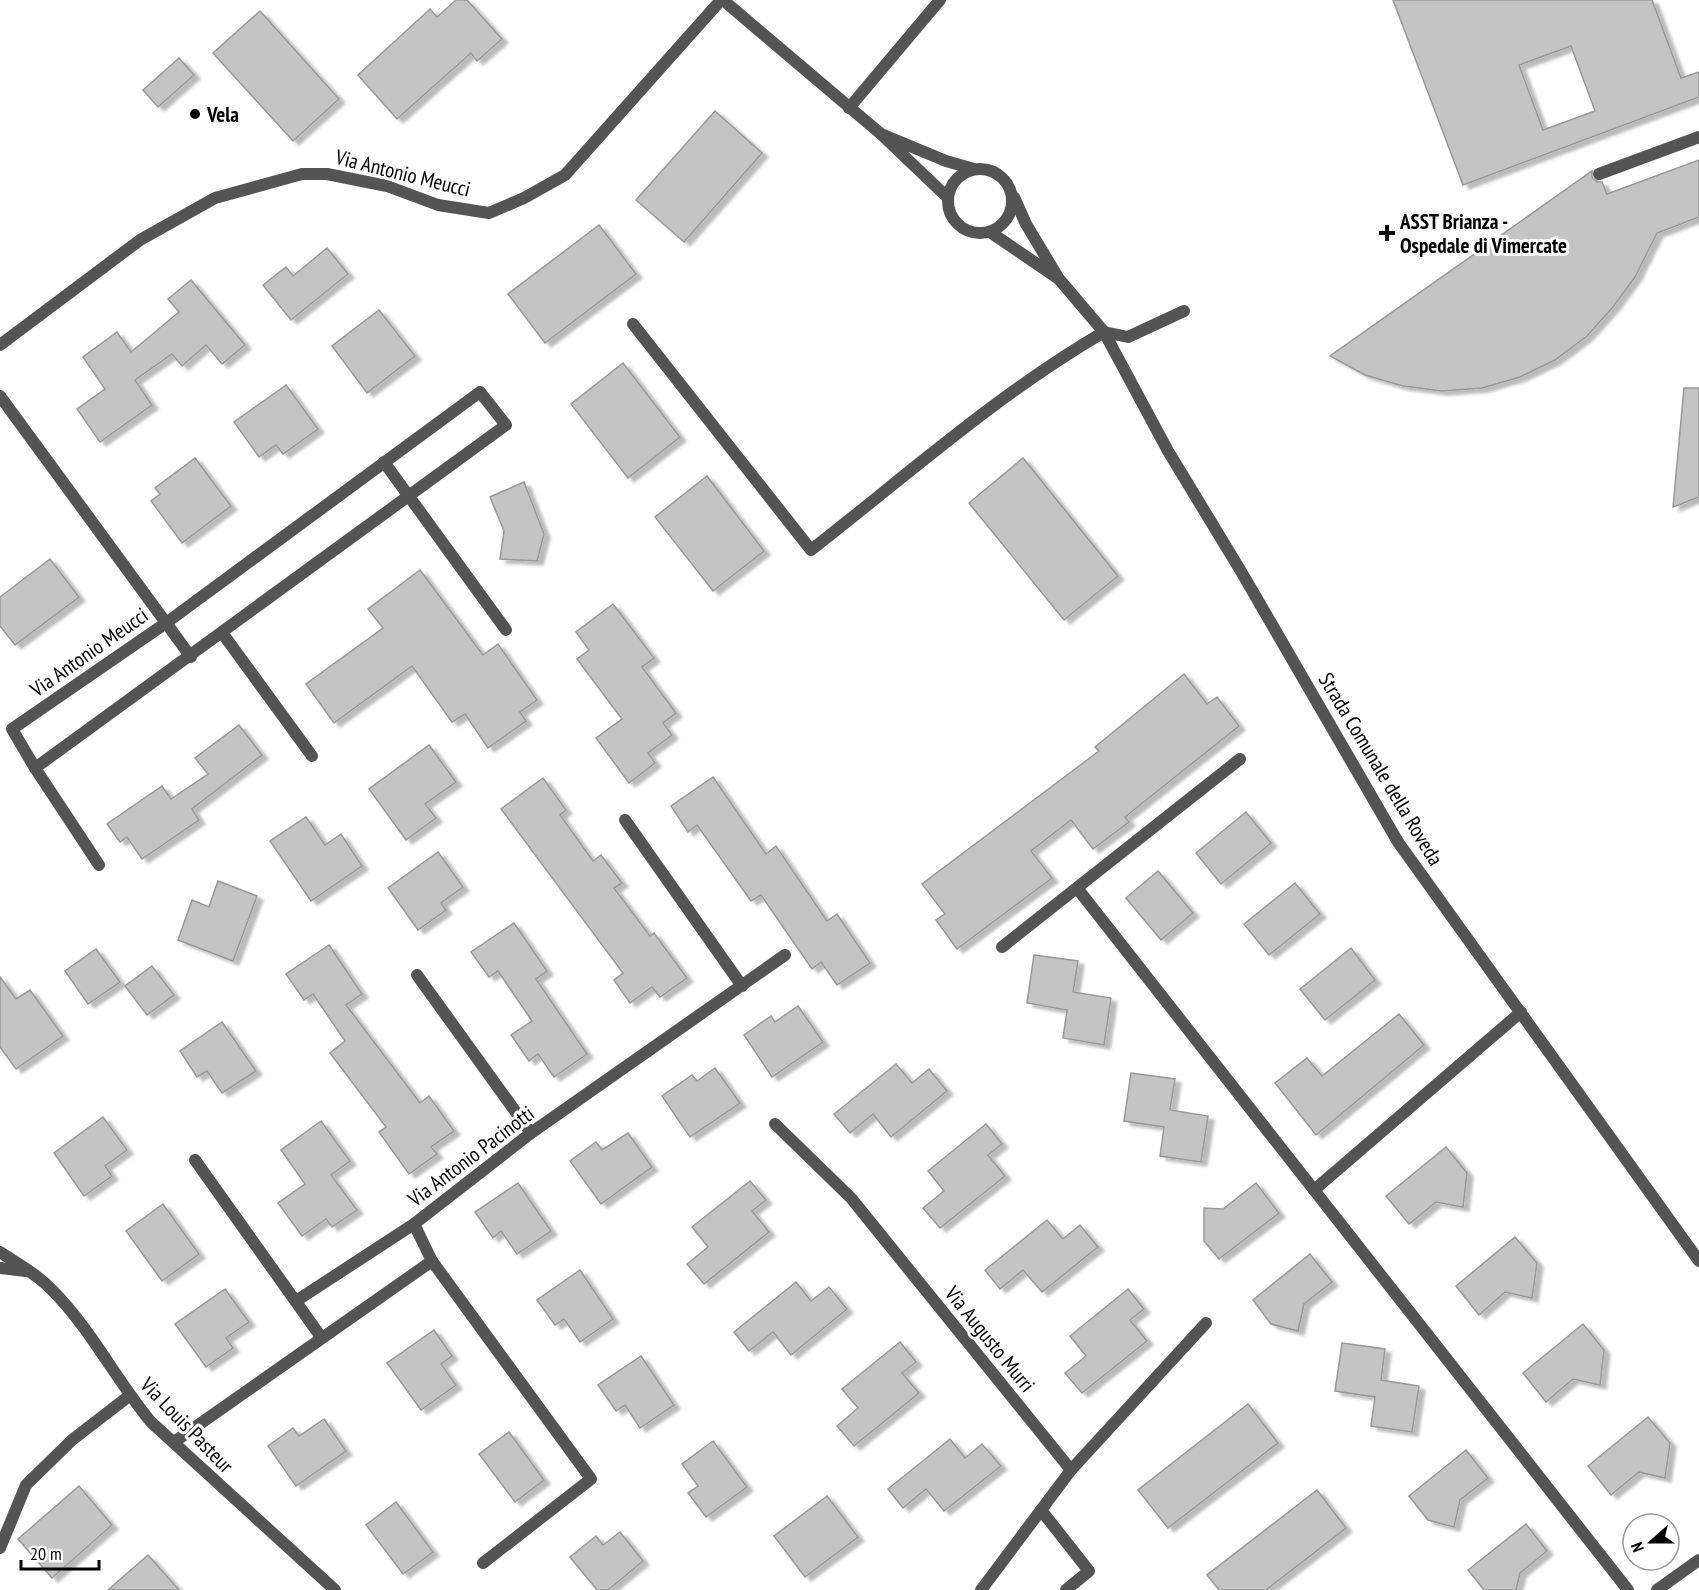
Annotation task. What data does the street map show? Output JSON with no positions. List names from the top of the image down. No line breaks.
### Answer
{"streets":{"street":["Via Antonio Meucci","Strada Comunale della Roveda","Via Antonio Pacinotti","Via Augusto Murri","Via Louis Pasteur"]},"crossings":[["Via Antonio Meucci","Strada Comunale della Roveda"]],"places":{"other":["Vela"],"health":["ASST Brianza - Ospedale di Vimercate"]},"scale_bar":"20 m","north":"left"}
